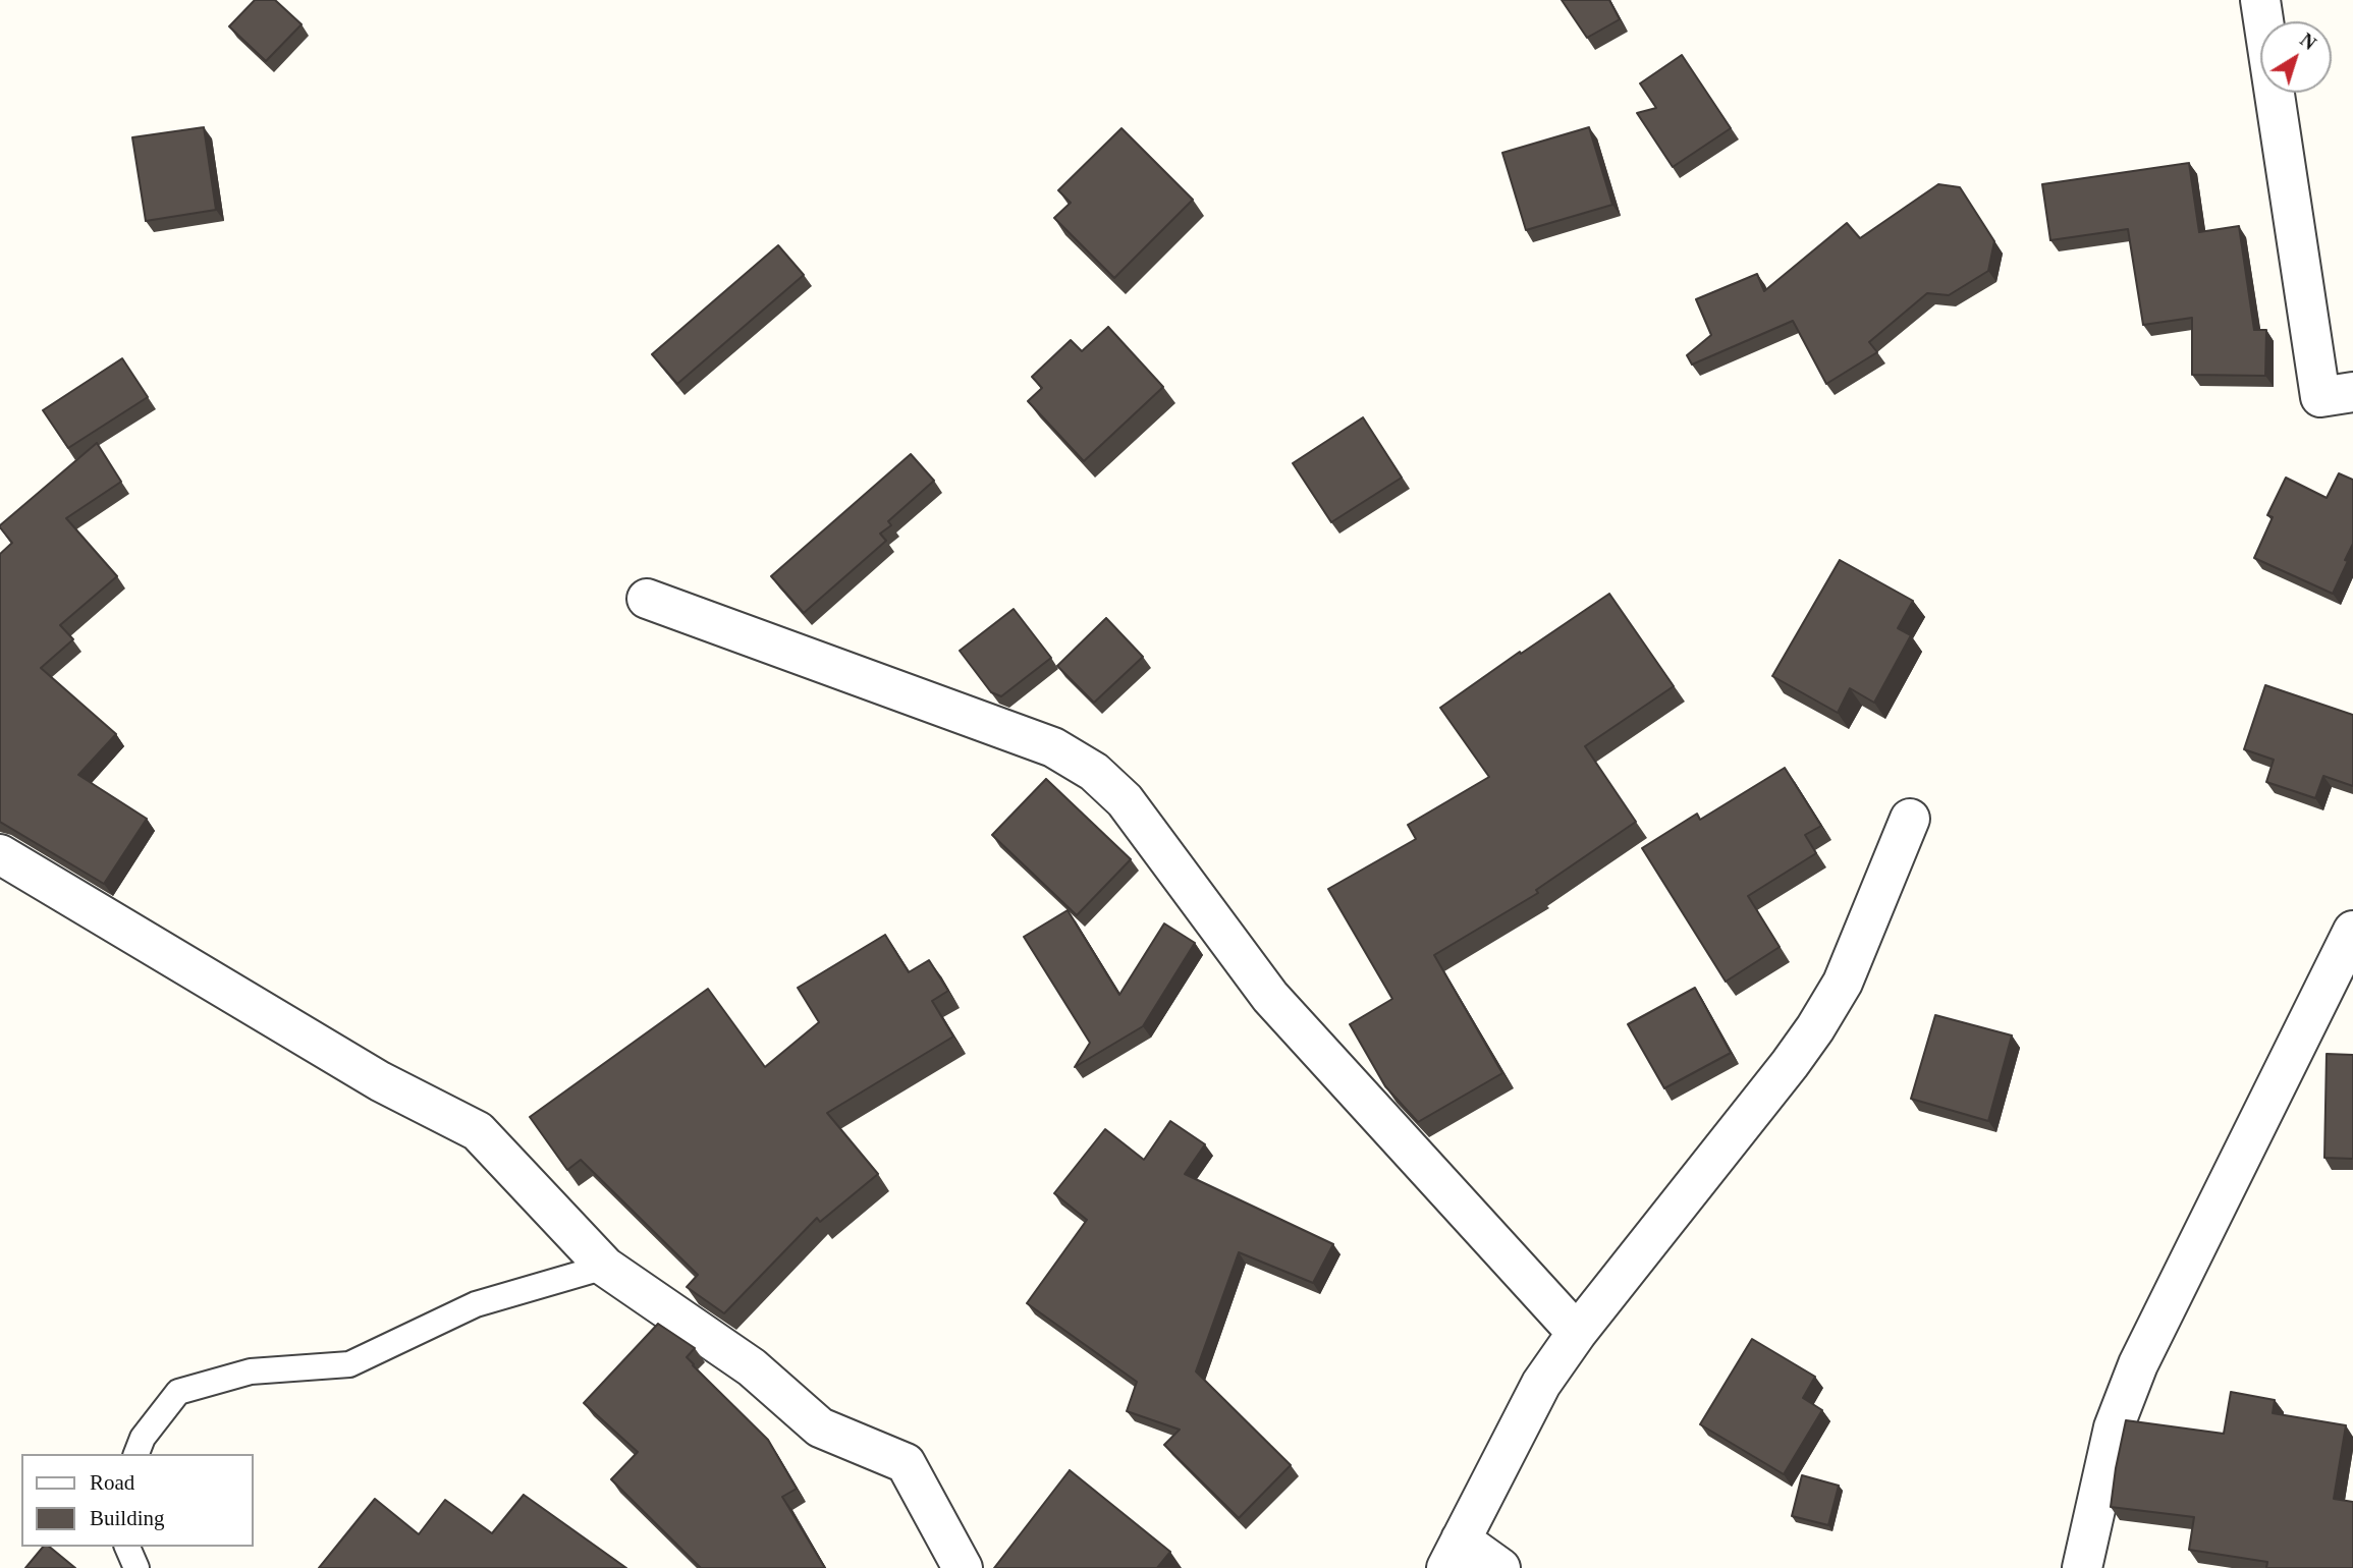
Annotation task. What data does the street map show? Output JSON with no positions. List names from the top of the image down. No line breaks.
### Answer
{"legend":["Road","Building"],"north":"top right"}
